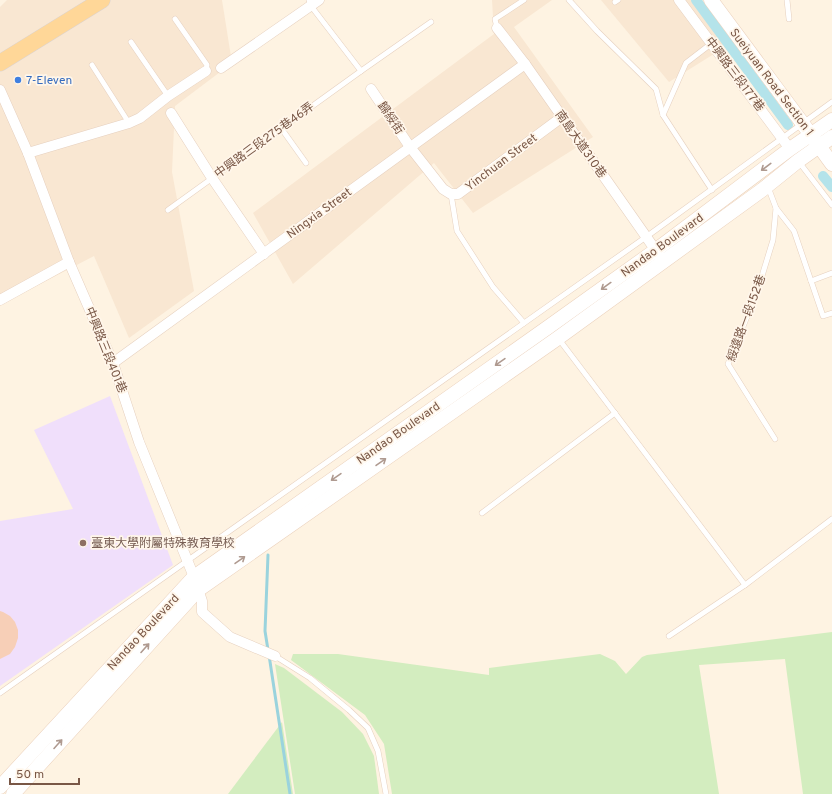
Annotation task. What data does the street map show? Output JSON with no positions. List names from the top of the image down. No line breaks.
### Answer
{"streets":{"street":["中興路三段177巷","Sueiyuan Road Section 1","歸綏街","南島大道310巷","Yinchuan Street","Ningxia Street","Nandao Boulevard","中興路三段401巷"],"lane":["中興路三段275巷46弄","綏遠路一段152巷"]},"crossings":[["中興路三段177巷","Nandao Boulevard"],["Sueiyuan Road Section 1","Nandao Boulevard"],["歸綏街","Yinchuan Street"],["歸綏街","Ningxia Street"],["南島大道310巷","Yinchuan Street"],["南島大道310巷","Ningxia Street"],["南島大道310巷","Nandao Boulevard"],["Yinchuan Street","Ningxia Street"],["Ningxia Street","中興路三段401巷"],["Nandao Boulevard","綏遠路一段152巷"],["Nandao Boulevard","中興路三段401巷"]],"places":["7-Eleven","臺東大學附屬特殊教育學校"],"scale_bar":"50 m"}
